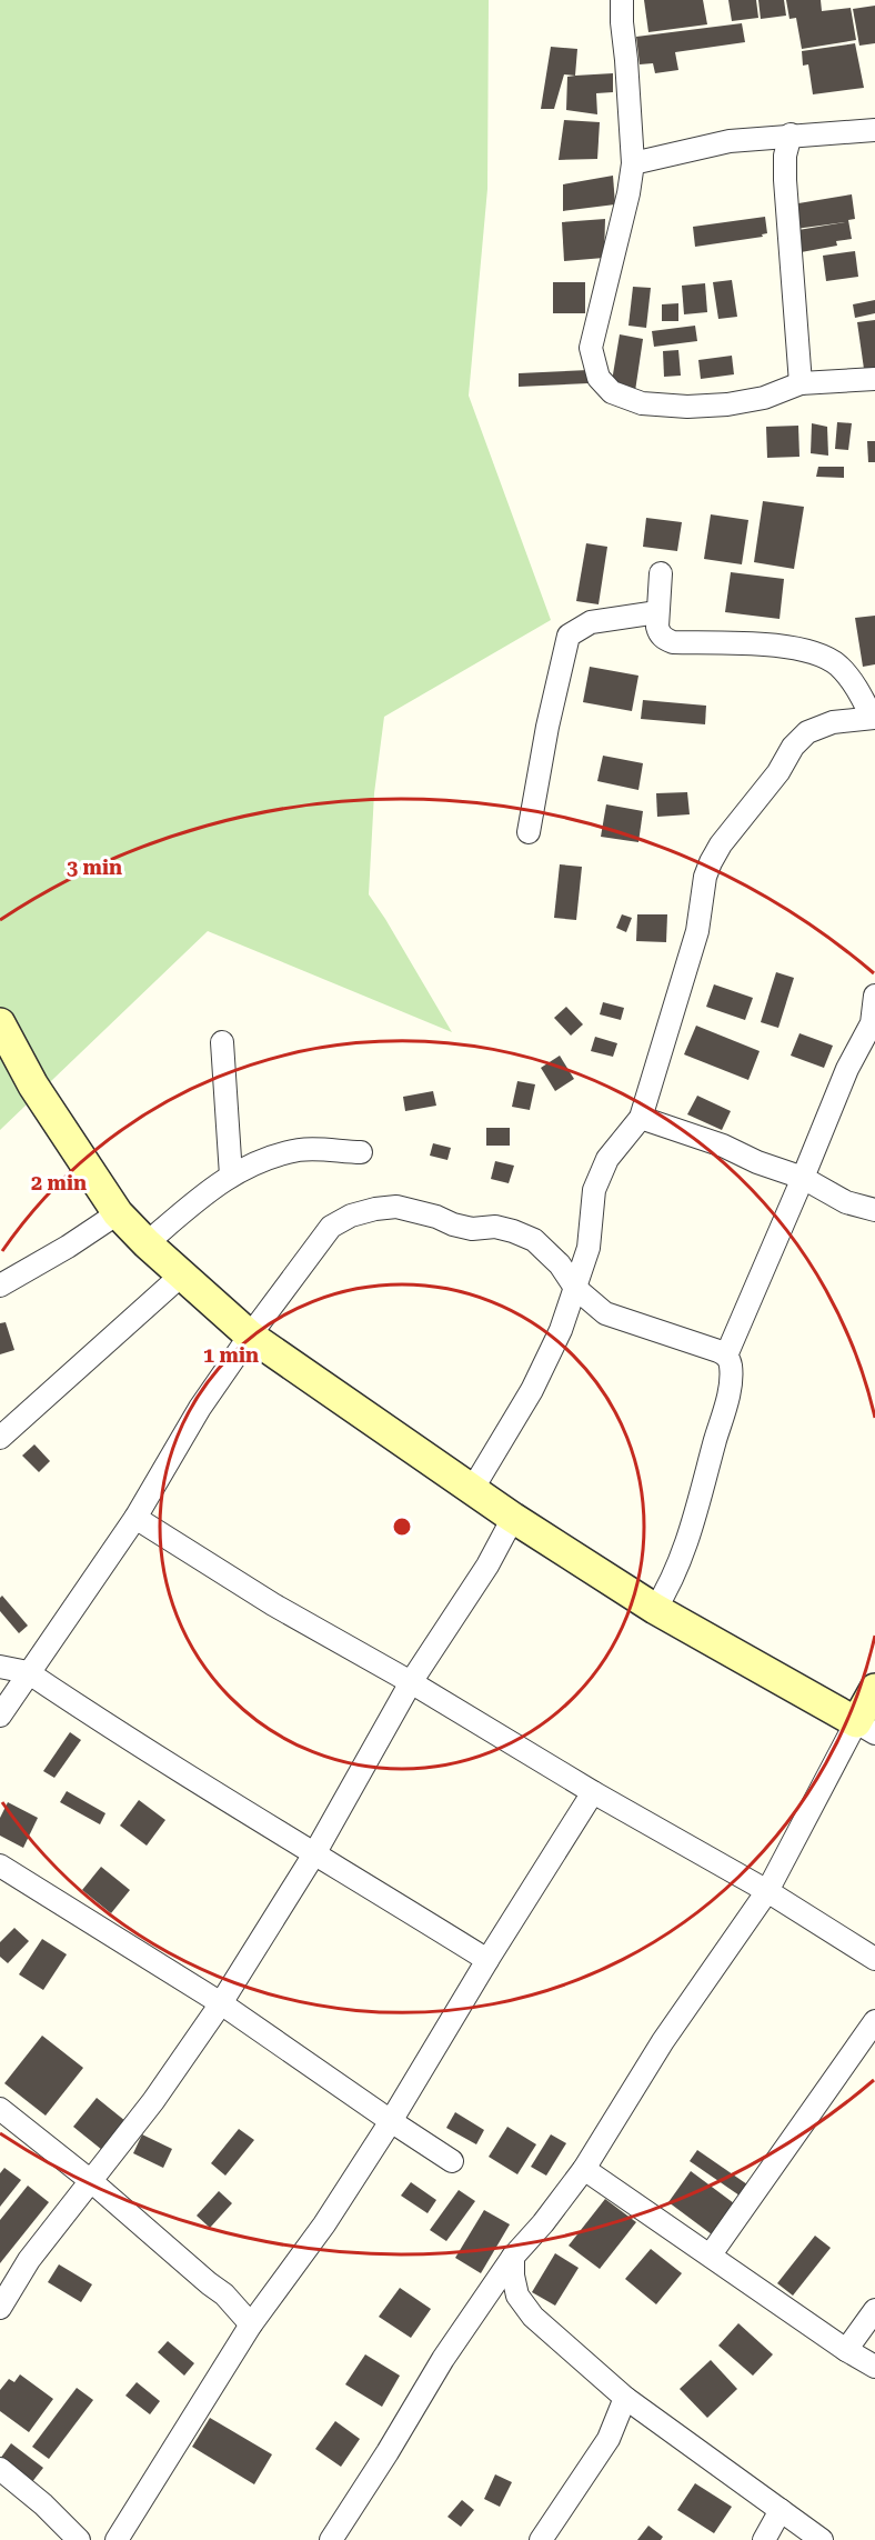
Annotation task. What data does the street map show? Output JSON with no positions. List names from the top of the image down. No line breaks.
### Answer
{"rings":["3 min","2 min","1 min"]}
